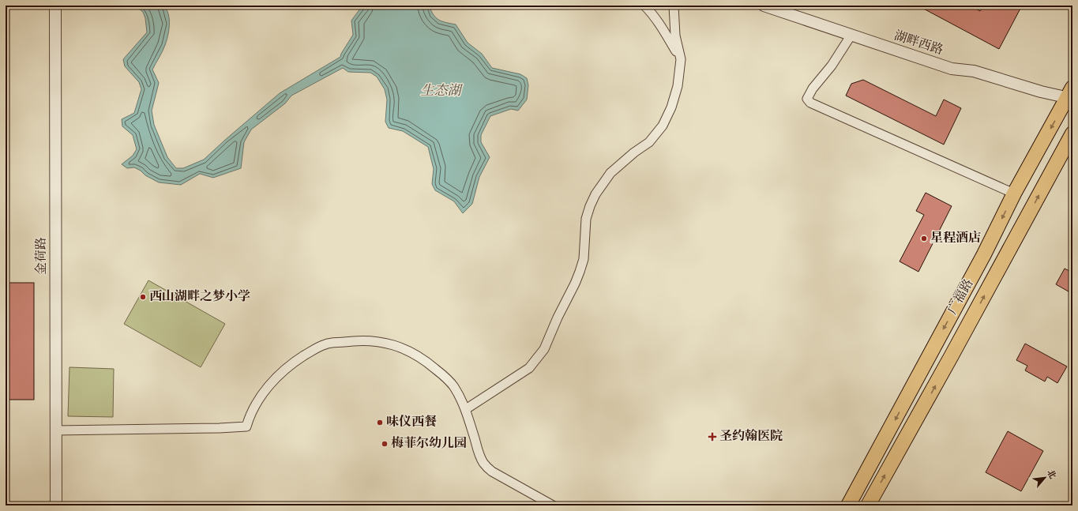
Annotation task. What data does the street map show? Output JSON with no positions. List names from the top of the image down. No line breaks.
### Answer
{"streets":{"main road":["广福路"],"street":["湖畔西路","金荷路"]},"crossings":[["湖畔西路","广福路"]],"water":["生态湖"],"places":{"other":["星程酒店","西山湖畔之梦小学","味仪西餐","梅菲尔幼儿园"],"health":["圣约翰医院"]},"north":"top right"}
